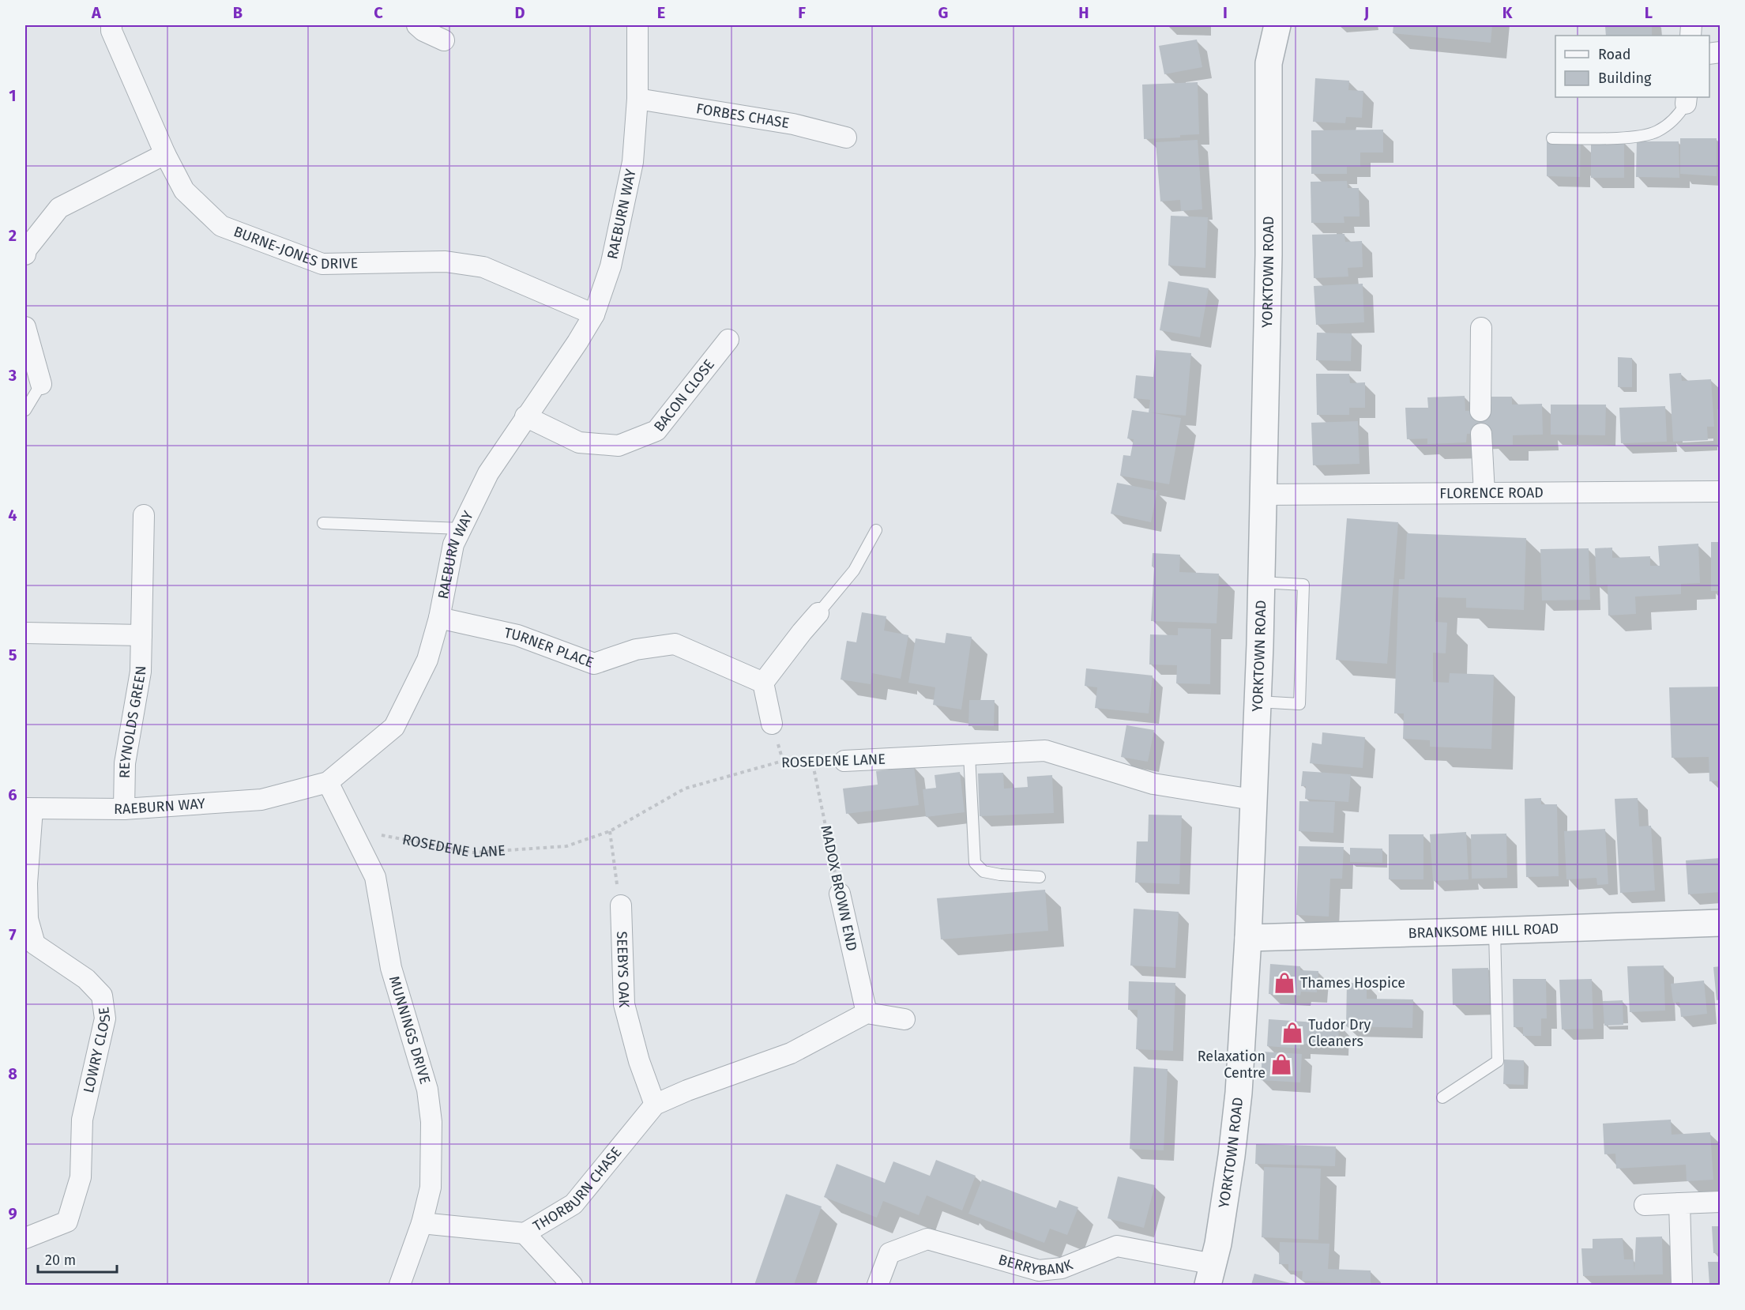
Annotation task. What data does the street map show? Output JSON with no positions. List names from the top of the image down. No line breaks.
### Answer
{"streets":{"street":["FORBES CHASE","RAEBURN WAY","BURNE-JONES DRIVE","YORKTOWN ROAD","BACON CLOSE","FLORENCE ROAD","TURNER PLACE","REYNOLDS GREEN","ROSEDENE LANE","MADOX BROWN END","BRANKSOME HILL ROAD","SEEBYS OAK","MUNNINGS DRIVE","LOWRY CLOSE","THORBURN CHASE","BERRYBANK"]},"crossings":[["FORBES CHASE","RAEBURN WAY"],["RAEBURN WAY","BURNE-JONES DRIVE"],["RAEBURN WAY","BACON CLOSE"],["RAEBURN WAY","TURNER PLACE"],["RAEBURN WAY","REYNOLDS GREEN"],["RAEBURN WAY","MUNNINGS DRIVE"],["RAEBURN WAY","LOWRY CLOSE"],["YORKTOWN ROAD","FLORENCE ROAD"],["YORKTOWN ROAD","ROSEDENE LANE"],["YORKTOWN ROAD","BRANKSOME HILL ROAD"],["YORKTOWN ROAD","BERRYBANK"],["ROSEDENE LANE","MADOX BROWN END"],["SEEBYS OAK","THORBURN CHASE"],["MUNNINGS DRIVE","THORBURN CHASE"]],"places":{"shop":["Thames Hospice","Tudor Dry Cleaners","Relaxation Centre"]},"legend":["Road","Building"],"scale_bar":"20 m","grid":{"columns":["A","B","C","D","E","F","G","H","I","J","K","L"],"rows":["1","2","3","4","5","6","7","8","9"]}}
